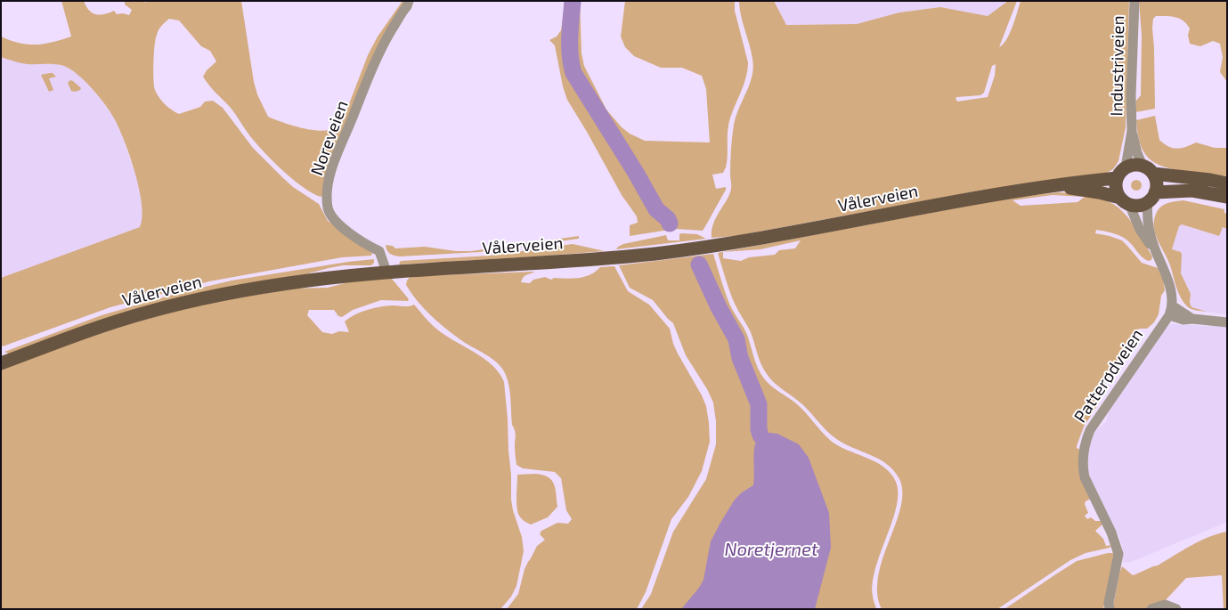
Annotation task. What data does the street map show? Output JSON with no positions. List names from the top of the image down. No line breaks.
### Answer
{"streets":{"main road":["Vålerveien"],"street":["Industriveien","Noreveien","Patterødveien"]},"crossings":[["Industriveien","Vålerveien"],["Noreveien","Vålerveien"]],"water":["Noretjernet"]}
